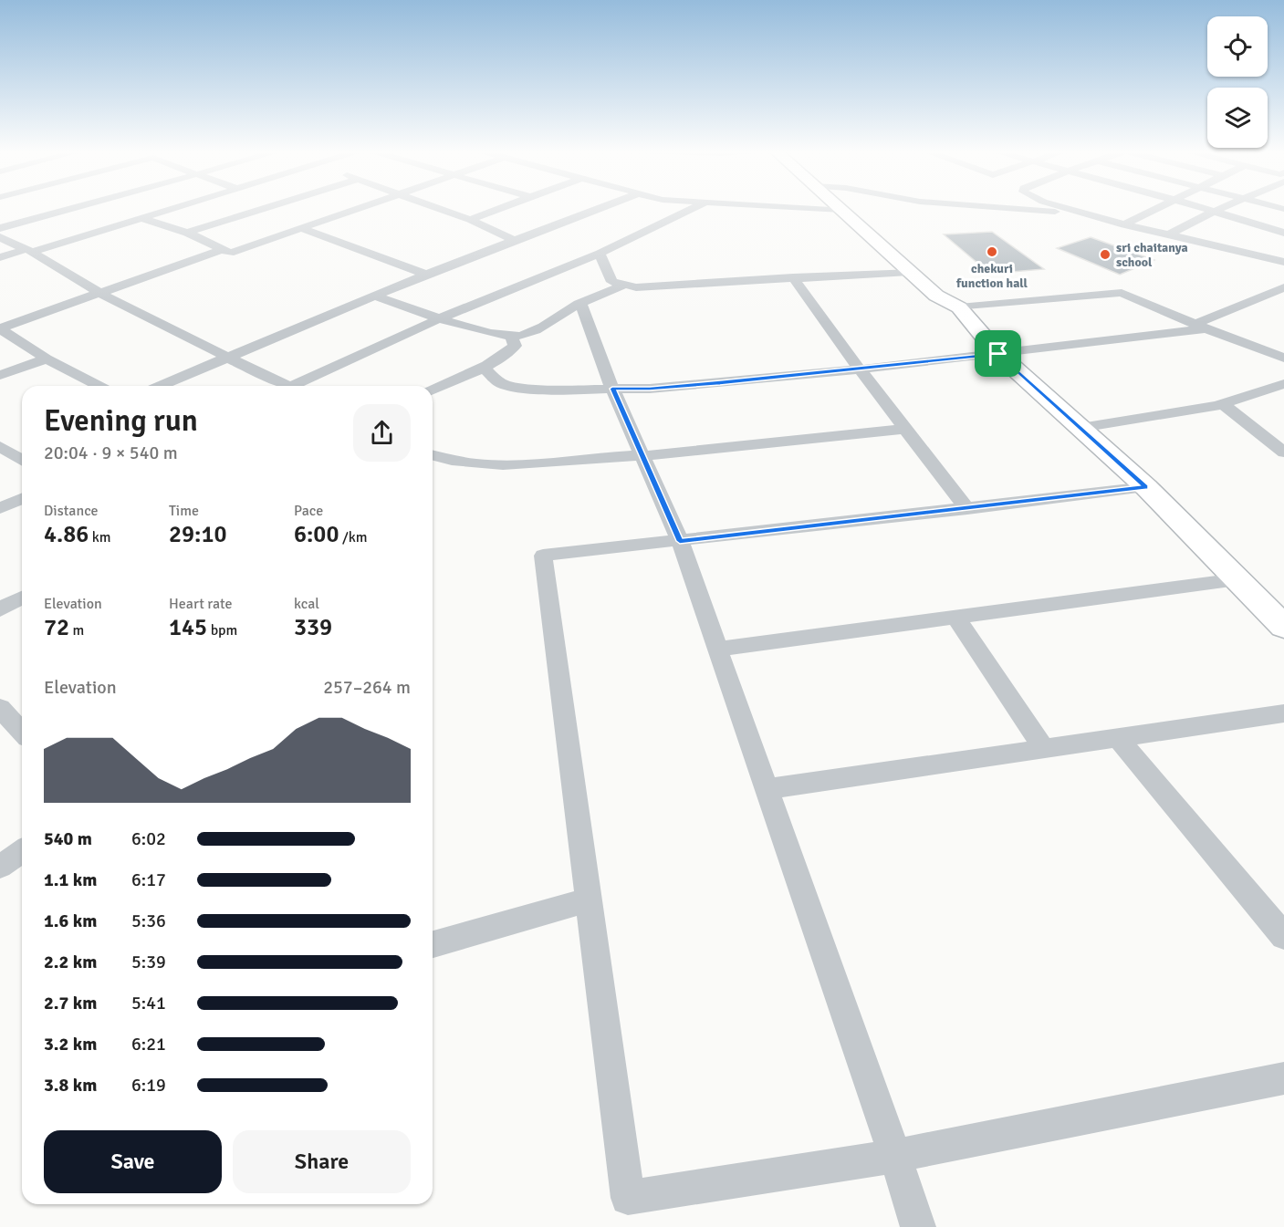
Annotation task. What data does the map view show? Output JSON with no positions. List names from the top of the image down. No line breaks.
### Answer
{"places":["chekuri function hall","sri chaitanya school"],"page":{"heading":["Evening run","20:04 · 9 × 540 m"],"stats":[["Distance","4.86 km"],["Time","29:10"],["Pace","6:00 /km"],["Elevation","72 m"],["Heart rate","145 bpm"],["kcal","339"]],"chart":["Elevation","257–264 m"],"list":[{"name":"540 m","note":"6:02"},{"name":"1.1 km","note":"6:17"},{"name":"1.6 km","note":"5:36"},{"name":"2.2 km","note":"5:39"},{"name":"2.7 km","note":"5:41"},{"name":"3.2 km","note":"6:21"},{"name":"3.8 km","note":"6:19"}],"buttons":["Save","Share"]}}
